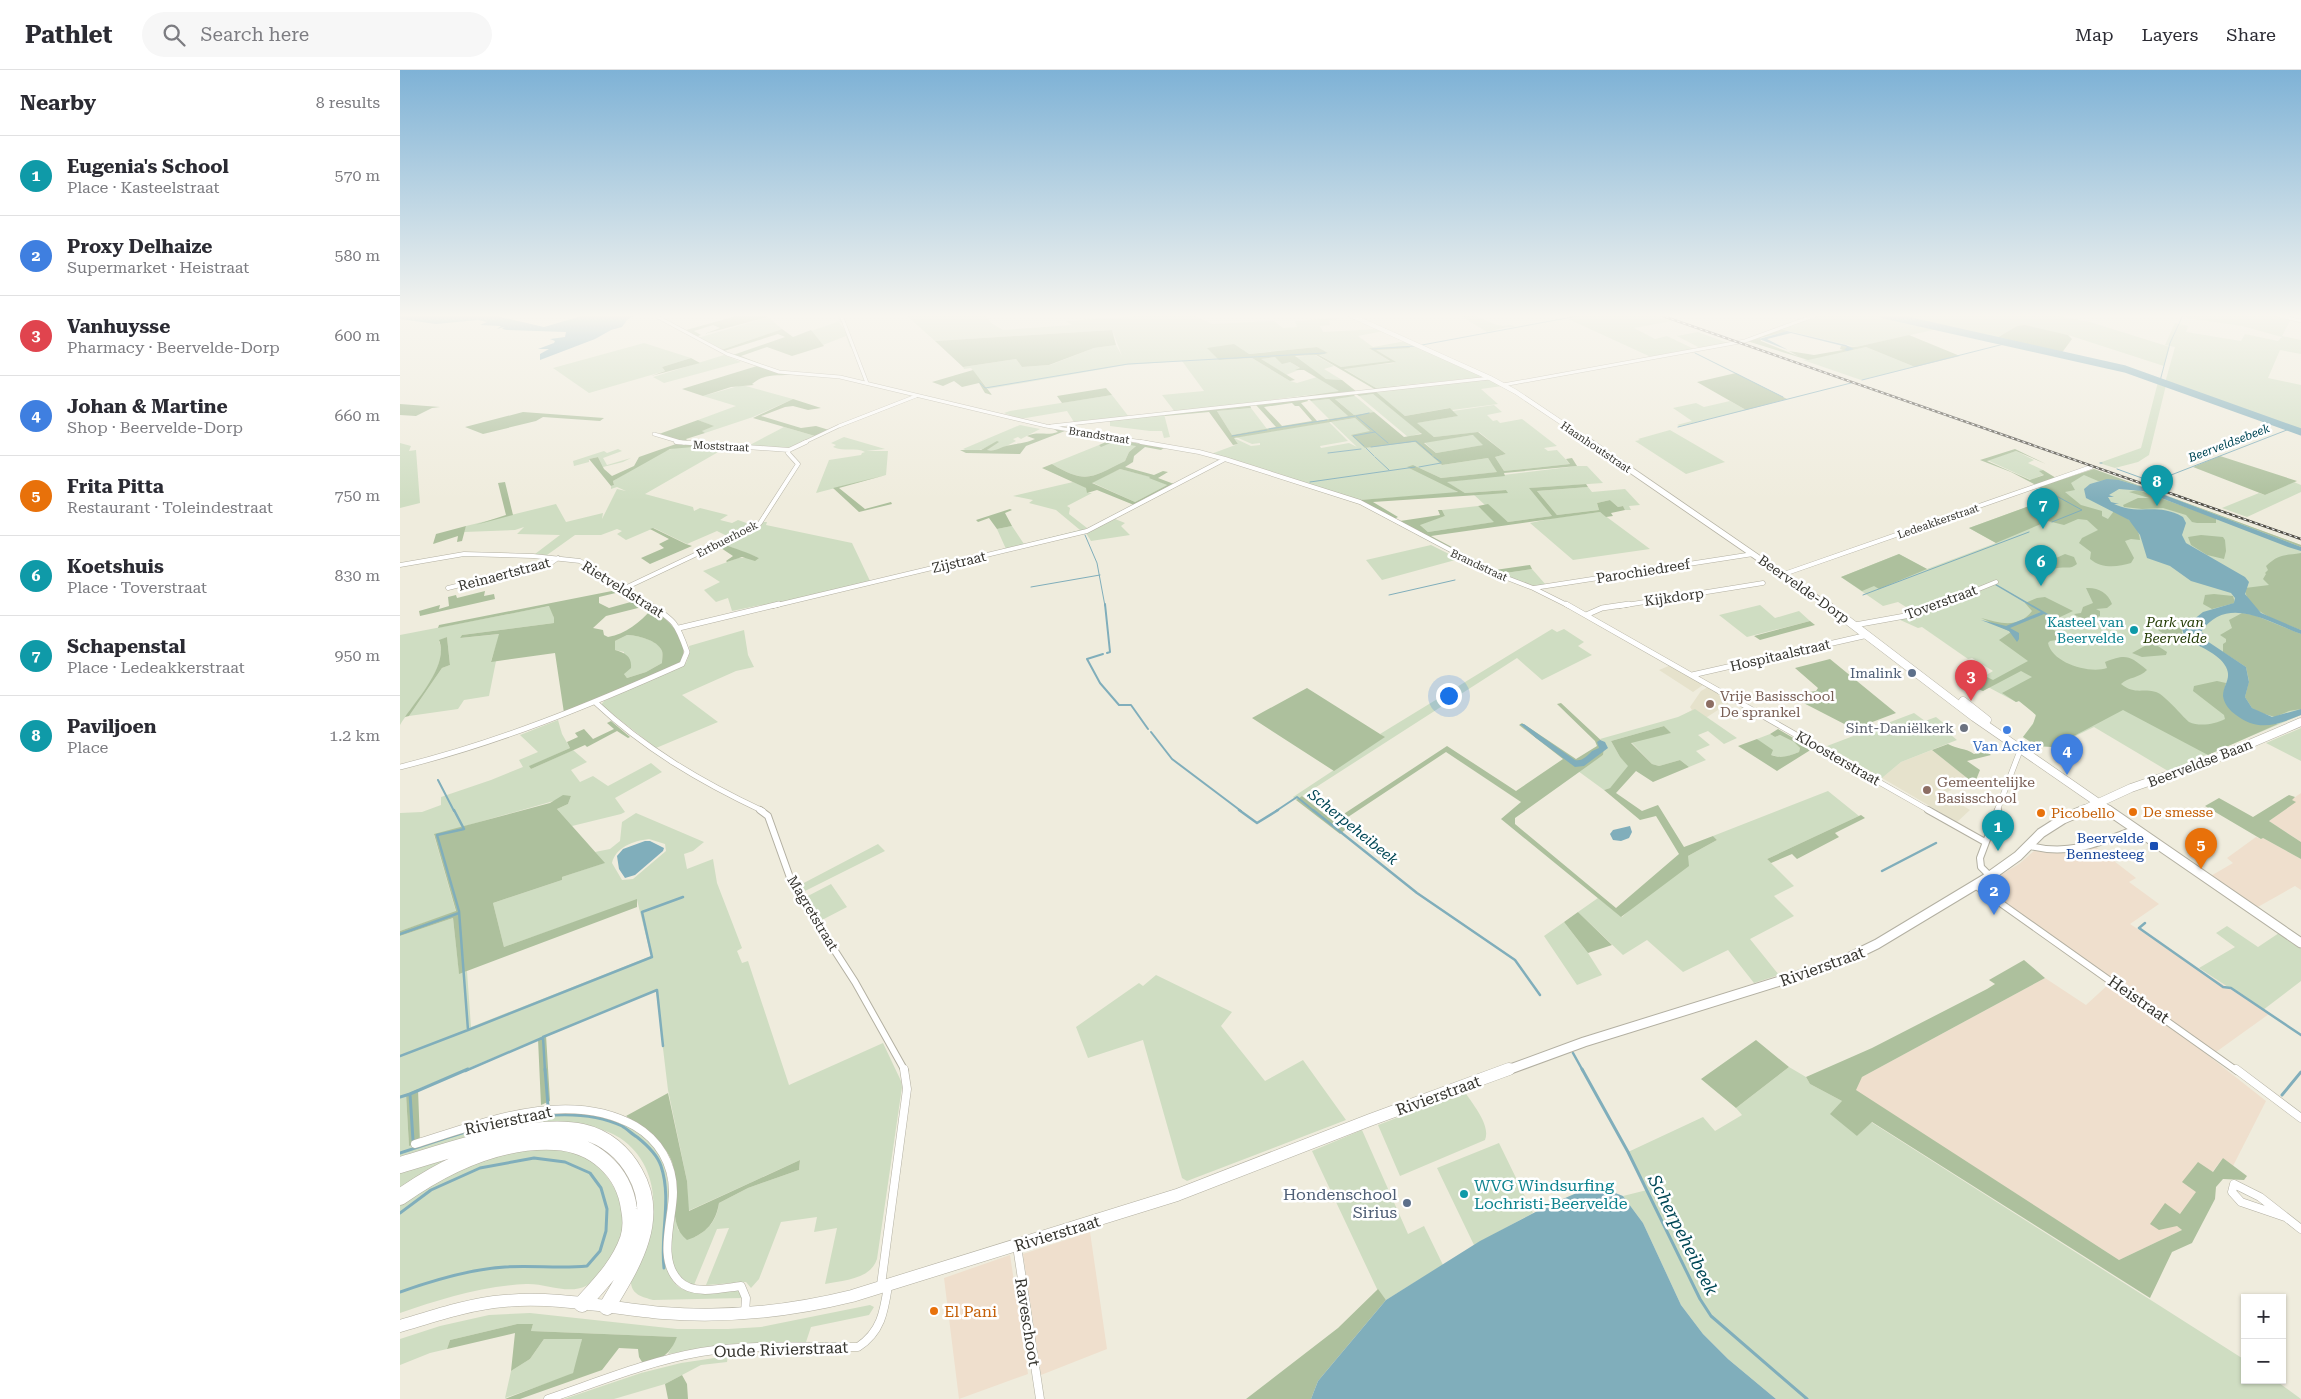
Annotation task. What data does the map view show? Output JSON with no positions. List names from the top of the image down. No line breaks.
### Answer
{"streets":{"street":["Brandstraat","Moststraat","Haanhoutstraat","Ledeakkerstraat","Ertbuerhoek","Zijstraat","Parochiedreef","Reinaertstraat","Rietveldstraat","Beervelde-Dorp","Kijkdorp","Toverstraat","Hospitaalstraat","Kloosterstraat","Beerveldse Baan","Magretstraat","Rivierstraat","Heistraat","Raveschoot","Oude Rivierstraat"]},"crossings":[["Brandstraat","Zijstraat"],["Brandstraat","Parochiedreef"],["Brandstraat","Kloosterstraat"],["Moststraat","Ertbuerhoek"],["Haanhoutstraat","Parochiedreef"],["Haanhoutstraat","Beervelde-Dorp"],["Ledeakkerstraat","Beervelde-Dorp"],["Ertbuerhoek","Rietveldstraat"],["Zijstraat","Rietveldstraat"],["Parochiedreef","Beervelde-Dorp"],["Parochiedreef","Kloosterstraat"],["Reinaertstraat","Rietveldstraat"],["Beervelde-Dorp","Toverstraat"],["Beervelde-Dorp","Hospitaalstraat"],["Beervelde-Dorp","Beerveldse Baan"],["Beervelde-Dorp","Rivierstraat"],["Kijkdorp","Kloosterstraat"],["Hospitaalstraat","Kloosterstraat"],["Beerveldse Baan","Rivierstraat"],["Magretstraat","Rivierstraat"],["Magretstraat","Oude Rivierstraat"],["Rivierstraat","Heistraat"],["Rivierstraat","Raveschoot"],["Rivierstraat","Oude Rivierstraat"]],"water":["Beerveldsebeek","Scherpeheibeek"],"parks":["Park van Beervelde"],"places":{"other":["Kasteel van Beervelde","Imalink","Vrije Basisschool De sprankel","Sint-Daniëlkerk","Van Acker","Gemeentelijke Basisschool","De smesse","Picobello","WVG Windsurfing Lochristi-Beervelde","Hondenschool Sirius","El Pani"],"transit":["Beervelde Bennesteeg"]},"page":{"header":"Pathlet","search":"Search here","nav":["Map","Layers","Share"],"heading":["Nearby","8 results"],"list":[{"mark":"1","name":"Eugenia's School","note":"Place · Kasteelstraat","value":"570 m"},{"mark":"2","name":"Proxy Delhaize","note":"Supermarket · Heistraat","value":"580 m"},{"mark":"3","name":"Vanhuysse","note":"Pharmacy · Beervelde-Dorp","value":"600 m"},{"mark":"4","name":"Johan & Martine","note":"Shop · Beervelde-Dorp","value":"660 m"},{"mark":"5","name":"Frita Pitta","note":"Restaurant · Toleindestraat","value":"750 m"},{"mark":"6","name":"Koetshuis","note":"Place · Toverstraat","value":"830 m"},{"mark":"7","name":"Schapenstal","note":"Place · Ledeakkerstraat","value":"950 m"},{"mark":"8","name":"Paviljoen","note":"Place","value":"1.2 km"}],"pins":["8","7","6","3","4","1","5","2"],"map_buttons":["+","−"]}}
